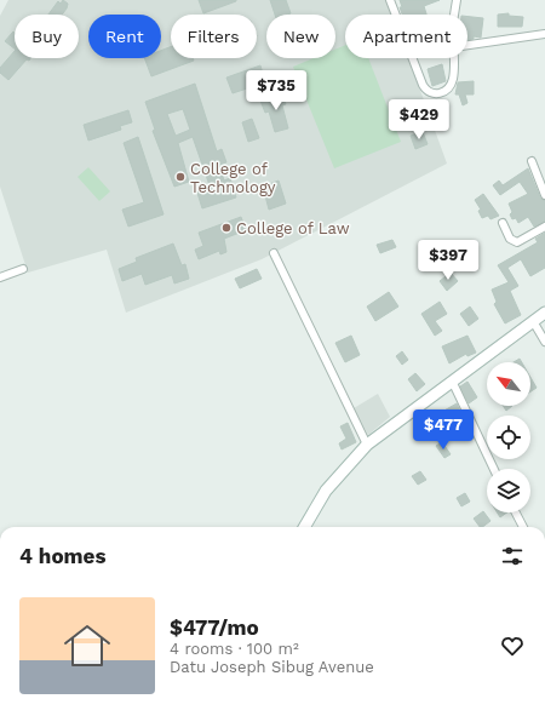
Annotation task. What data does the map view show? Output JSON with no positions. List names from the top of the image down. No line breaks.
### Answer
{"places":["College of Technology","College of Law"],"north":"top left","page":{"chip":["Buy","Rent","Filters","New","Apartment"],"price":["$735","$429","$397","$477"],"heading":"4 homes","list":[{"name":"$477/mo","note":"4 rooms · 100 m² · Datu Joseph Sibug Avenue"}]}}
